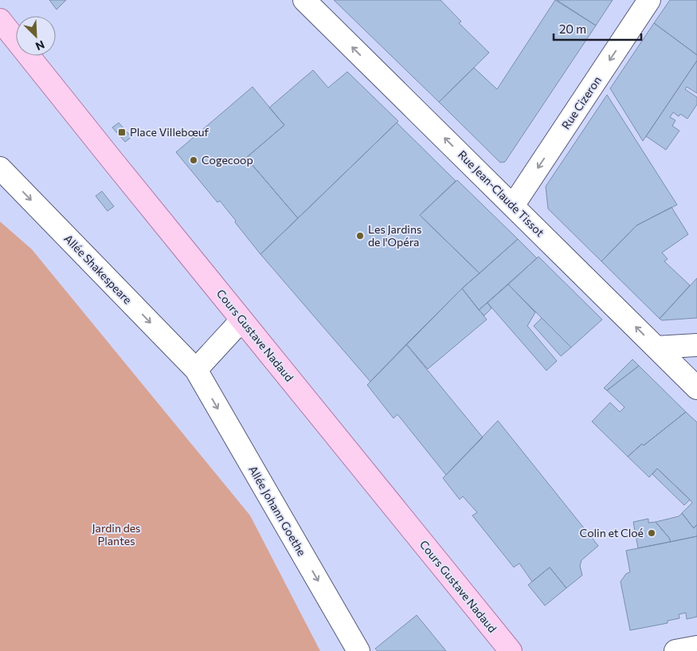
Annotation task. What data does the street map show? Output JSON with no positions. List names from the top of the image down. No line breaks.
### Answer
{"streets":{"main road":["Cours Gustave Nadaud"],"street":["Rue Cizeron","Rue Jean-Claude Tissot","Allée Shakespeare","Allée Johann Goethe"]},"crossings":[["Rue Cizeron","Rue Jean-Claude Tissot"],["Allée Shakespeare","Allée Johann Goethe"]],"one_way":["Rue Cizeron","Rue Jean-Claude Tissot","Allée Shakespeare","Allée Johann Goethe"],"parks":["Jardin des Plantes"],"places":{"transit":["Place Villebœuf"],"other":["Cogecoop","Les Jardins de l'Opéra","Colin et Cloé"]},"scale_bar":"20 m","north":"bottom right"}
